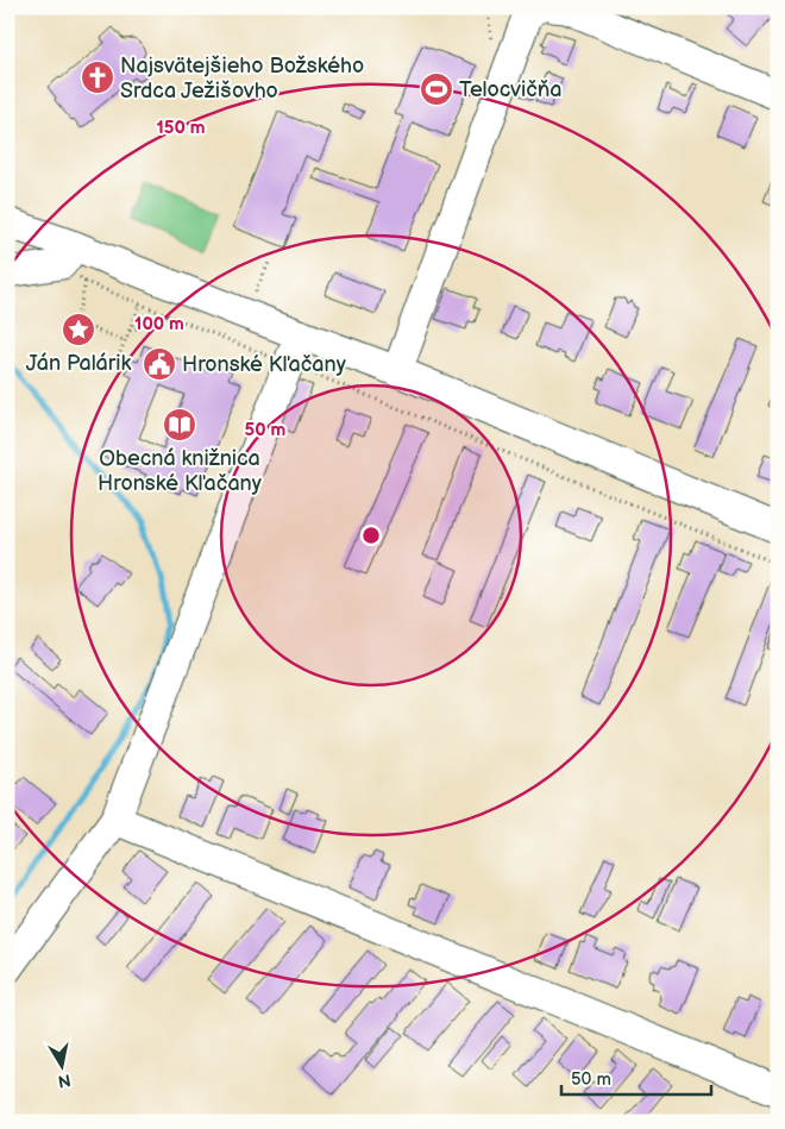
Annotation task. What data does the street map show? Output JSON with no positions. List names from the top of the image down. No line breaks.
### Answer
{"places":{"church":["Najsvätejšieho Božského Srdca Ježišovho"],"sports":["Telocvičňa"],"place":["Ján Palárik"],"public building":["Hronské Kľačany"],"library":["Obecná knižnica Hronské Kľačany"]},"scale_bar":"50 m","north":"bottom","rings":["150 m","100 m","50 m"]}
